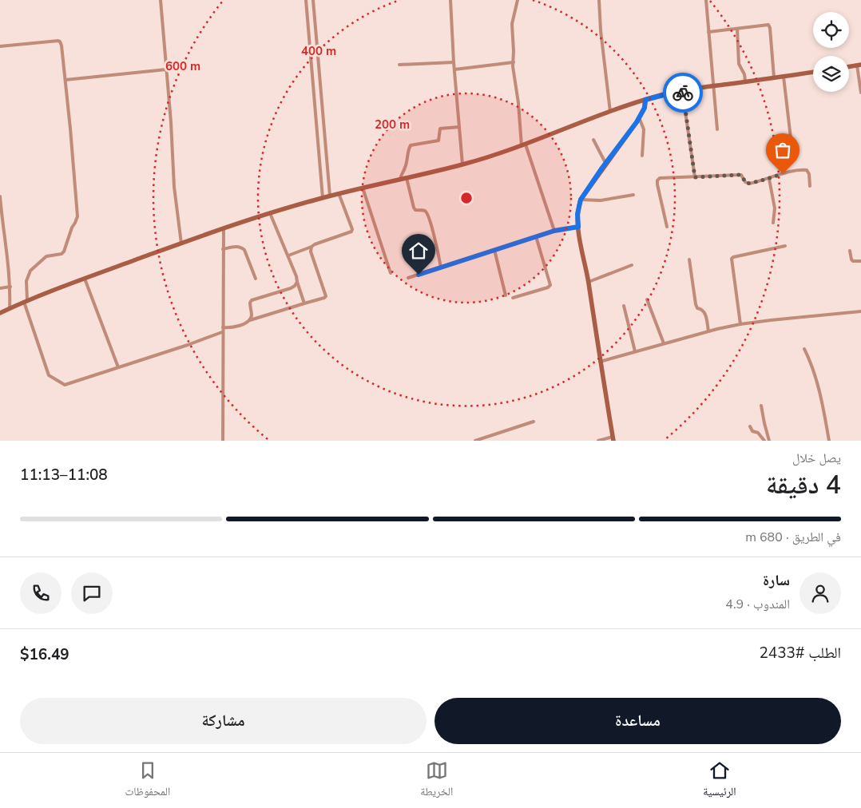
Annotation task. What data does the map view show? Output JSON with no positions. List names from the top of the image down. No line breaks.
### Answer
{"page":{"heading":["4 دقيقة","يصل خلال","11:08–11:13"],"panel":["سارة","المندوب · 4.9","الطلب #2433","$16.49"],"bar":"في الطريق · 680 m","buttons":["مساعدة","مشاركة"],"tabs":["الرئيسية","الخريطة","المحفوظات"]},"rings":["400 m","600 m","200 m"]}
